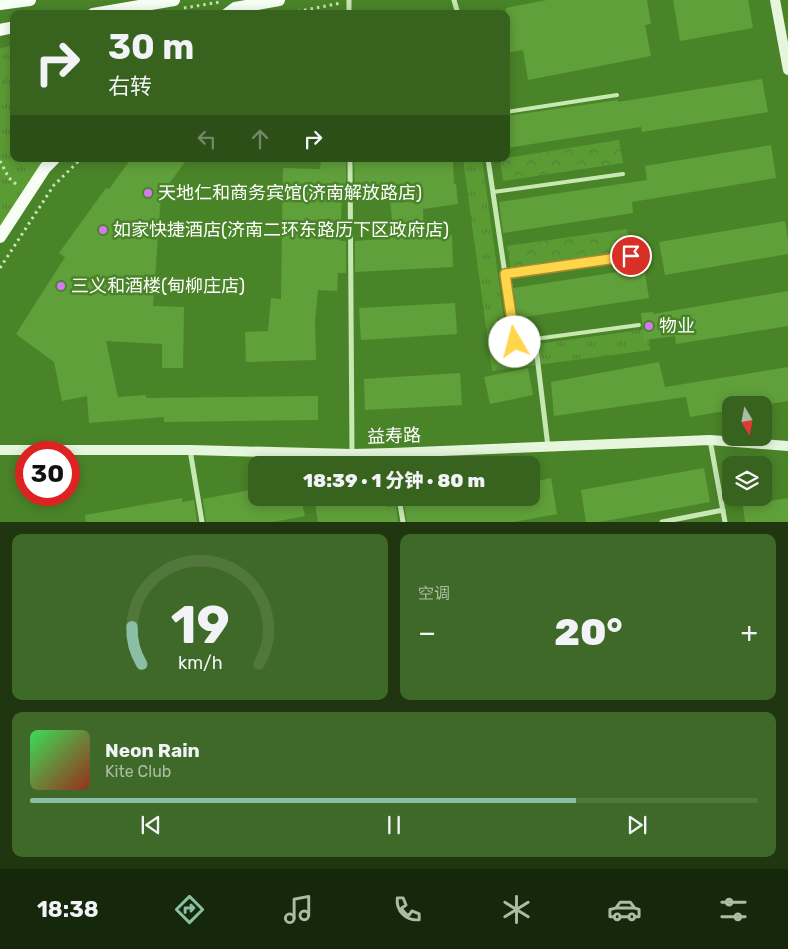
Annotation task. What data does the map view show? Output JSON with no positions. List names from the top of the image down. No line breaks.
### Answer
{"streets":{"street":["益寿路"]},"places":["天地仁和商务宾馆(济南解放路店)","如家快捷酒店(济南二环东路历下区政府店)","三义和酒楼(甸柳庄店)","物业"],"north":"bottom","page":{"turn":["30 m","右转"],"limit":"30","trip":"18:39 · 1 分钟 · 80 m","tile":"空调","heat":["−","20°","+"],"song":["Neon Rain","Kite Club"],"tabs":"18:38","gauge":["19","km/h"]}}
